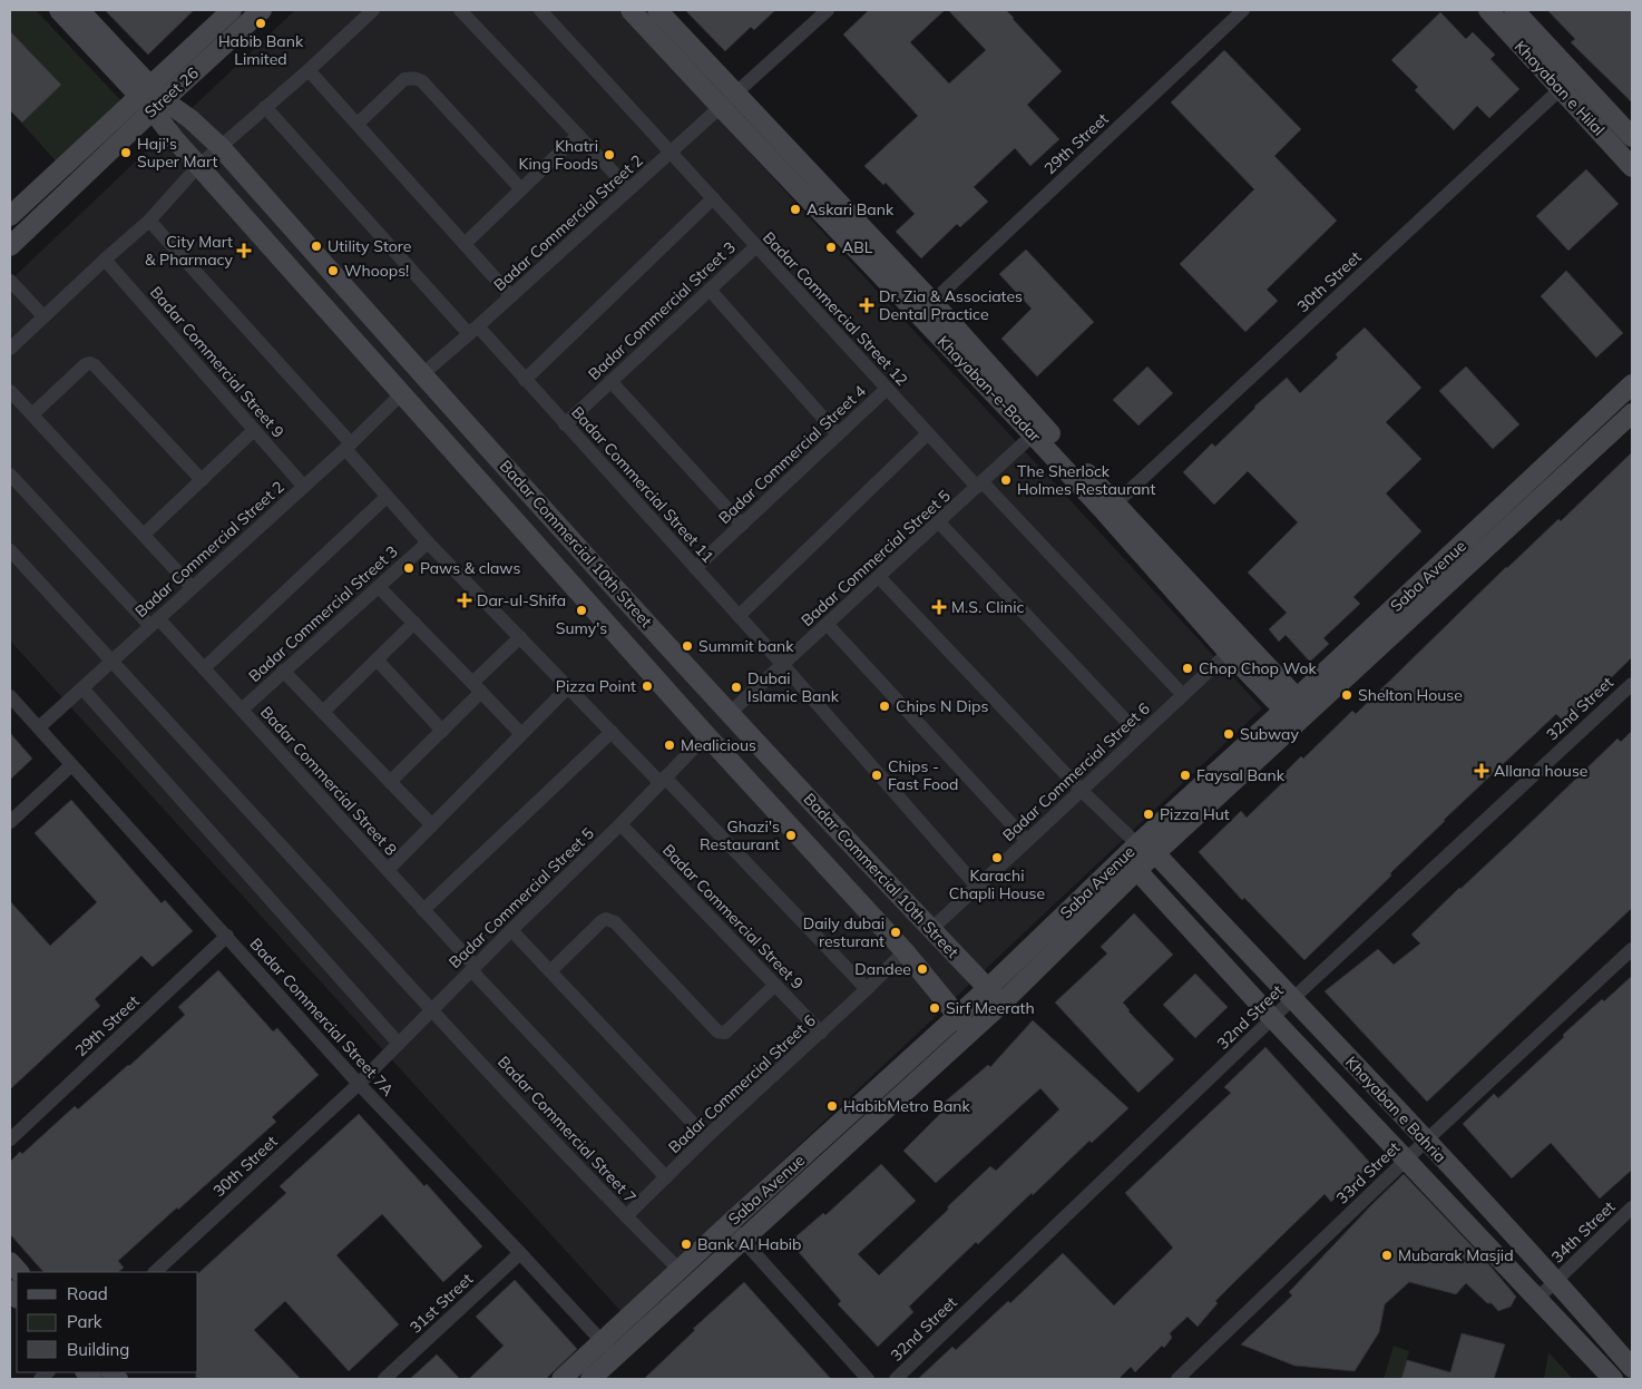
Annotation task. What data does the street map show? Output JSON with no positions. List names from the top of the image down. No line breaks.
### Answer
{"streets":{"main road":["Khayaban e Hilal","Street 26","Khayaban-e-Badar","Badar Commercial 10th Street","Saba Avenue","Khayaban e Bahria"],"street":["29th Street","Badar Commercial Street 2","30th Street","Badar Commercial Street 12","Badar Commercial Street 3","Badar Commercial Street 9","Badar Commercial Street 4","Badar Commercial Street 11","Badar Commercial Street 5","32nd Street","Badar Commercial Street 6","Badar Commercial Street 8","Badar Commercial Street 7A","Badar Commercial Street 7","33rd Street","34th Street","31st Street"]},"crossings":[["Khayaban e Hilal","30th Street"],["Street 26","Badar Commercial 10th Street"],["29th Street","Khayaban-e-Badar"],["29th Street","Badar Commercial Street 7A"],["Badar Commercial Street 2","Badar Commercial Street 12"],["Badar Commercial Street 2","Badar Commercial Street 9"],["Badar Commercial Street 2","Khayaban-e-Badar"],["Badar Commercial Street 2","Badar Commercial Street 11"],["Badar Commercial Street 2","Badar Commercial 10th Street"],["Badar Commercial Street 2","Badar Commercial Street 8"],["Badar Commercial Street 2","Badar Commercial Street 7A"],["Badar Commercial Street 2","Badar Commercial Street 7"],["30th Street","Khayaban-e-Badar"],["30th Street","Badar Commercial Street 5"],["30th Street","Badar Commercial Street 7A"],["Badar Commercial Street 12","Badar Commercial Street 3"],["Badar Commercial Street 12","Badar Commercial Street 4"],["Badar Commercial Street 12","Badar Commercial Street 5"],["Badar Commercial Street 12","Badar Commercial Street 6"],["Badar Commercial Street 3","Badar Commercial Street 11"],["Badar Commercial Street 3","Badar Commercial Street 8"],["Badar Commercial Street 9","Badar Commercial Street 5"],["Badar Commercial Street 9","Badar Commercial Street 6"],["Khayaban-e-Badar","Badar Commercial Street 5"],["Khayaban-e-Badar","Saba Avenue"],["Khayaban-e-Badar","Badar Commercial Street 6"],["Badar Commercial Street 4","Badar Commercial Street 11"],["Badar Commercial Street 11","Badar Commercial Street 5"],["Badar Commercial Street 11","Badar Commercial Street 6"],["Badar Commercial 10th Street","Badar Commercial Street 5"],["Badar Commercial 10th Street","Saba Avenue"],["Badar Commercial 10th Street","Badar Commercial Street 6"],["Badar Commercial Street 5","Badar Commercial Street 8"],["Badar Commercial Street 5","Badar Commercial Street 7A"],["Badar Commercial Street 5","Badar Commercial Street 7"],["Saba Avenue","Badar Commercial Street 7A"],["Saba Avenue","Khayaban e Bahria"],["Saba Avenue","Badar Commercial Street 7"],["32nd Street","Khayaban e Bahria"],["Badar Commercial Street 6","Badar Commercial Street 8"],["Badar Commercial Street 6","Badar Commercial Street 7"],["Badar Commercial Street 7A","31st Street"],["Khayaban e Bahria","33rd Street"],["Khayaban e Bahria","34th Street"]],"places":{"other":["Habib Bank Limited","Haji's Super Mart","Khatri King Foods","Askari Bank","Utility Store","ABL","Whoops!","The Sherlock Holmes Restaurant","Paws & claws","Sumy's","Summit bank","Chop Chop Wok","Pizza Point","Dubai Islamic Bank","Shelton House","Chips N Dips","Subway","Mealicious","Chips - Fast Food","Faysal Bank","Pizza Hut","Ghazi's Restaurant","Karachi Chapli House","Daily dubai resturant","Dandee","Sirf Meerath","HabibMetro Bank","Bank Al Habib","Mubarak Masjid"],"health":["City Mart & Pharmacy","Dr. Zia & Associates Dental Practice","Dar-ul-Shifa","M.S. Clinic","Allana house"]},"legend":["Road","Park","Building"]}
